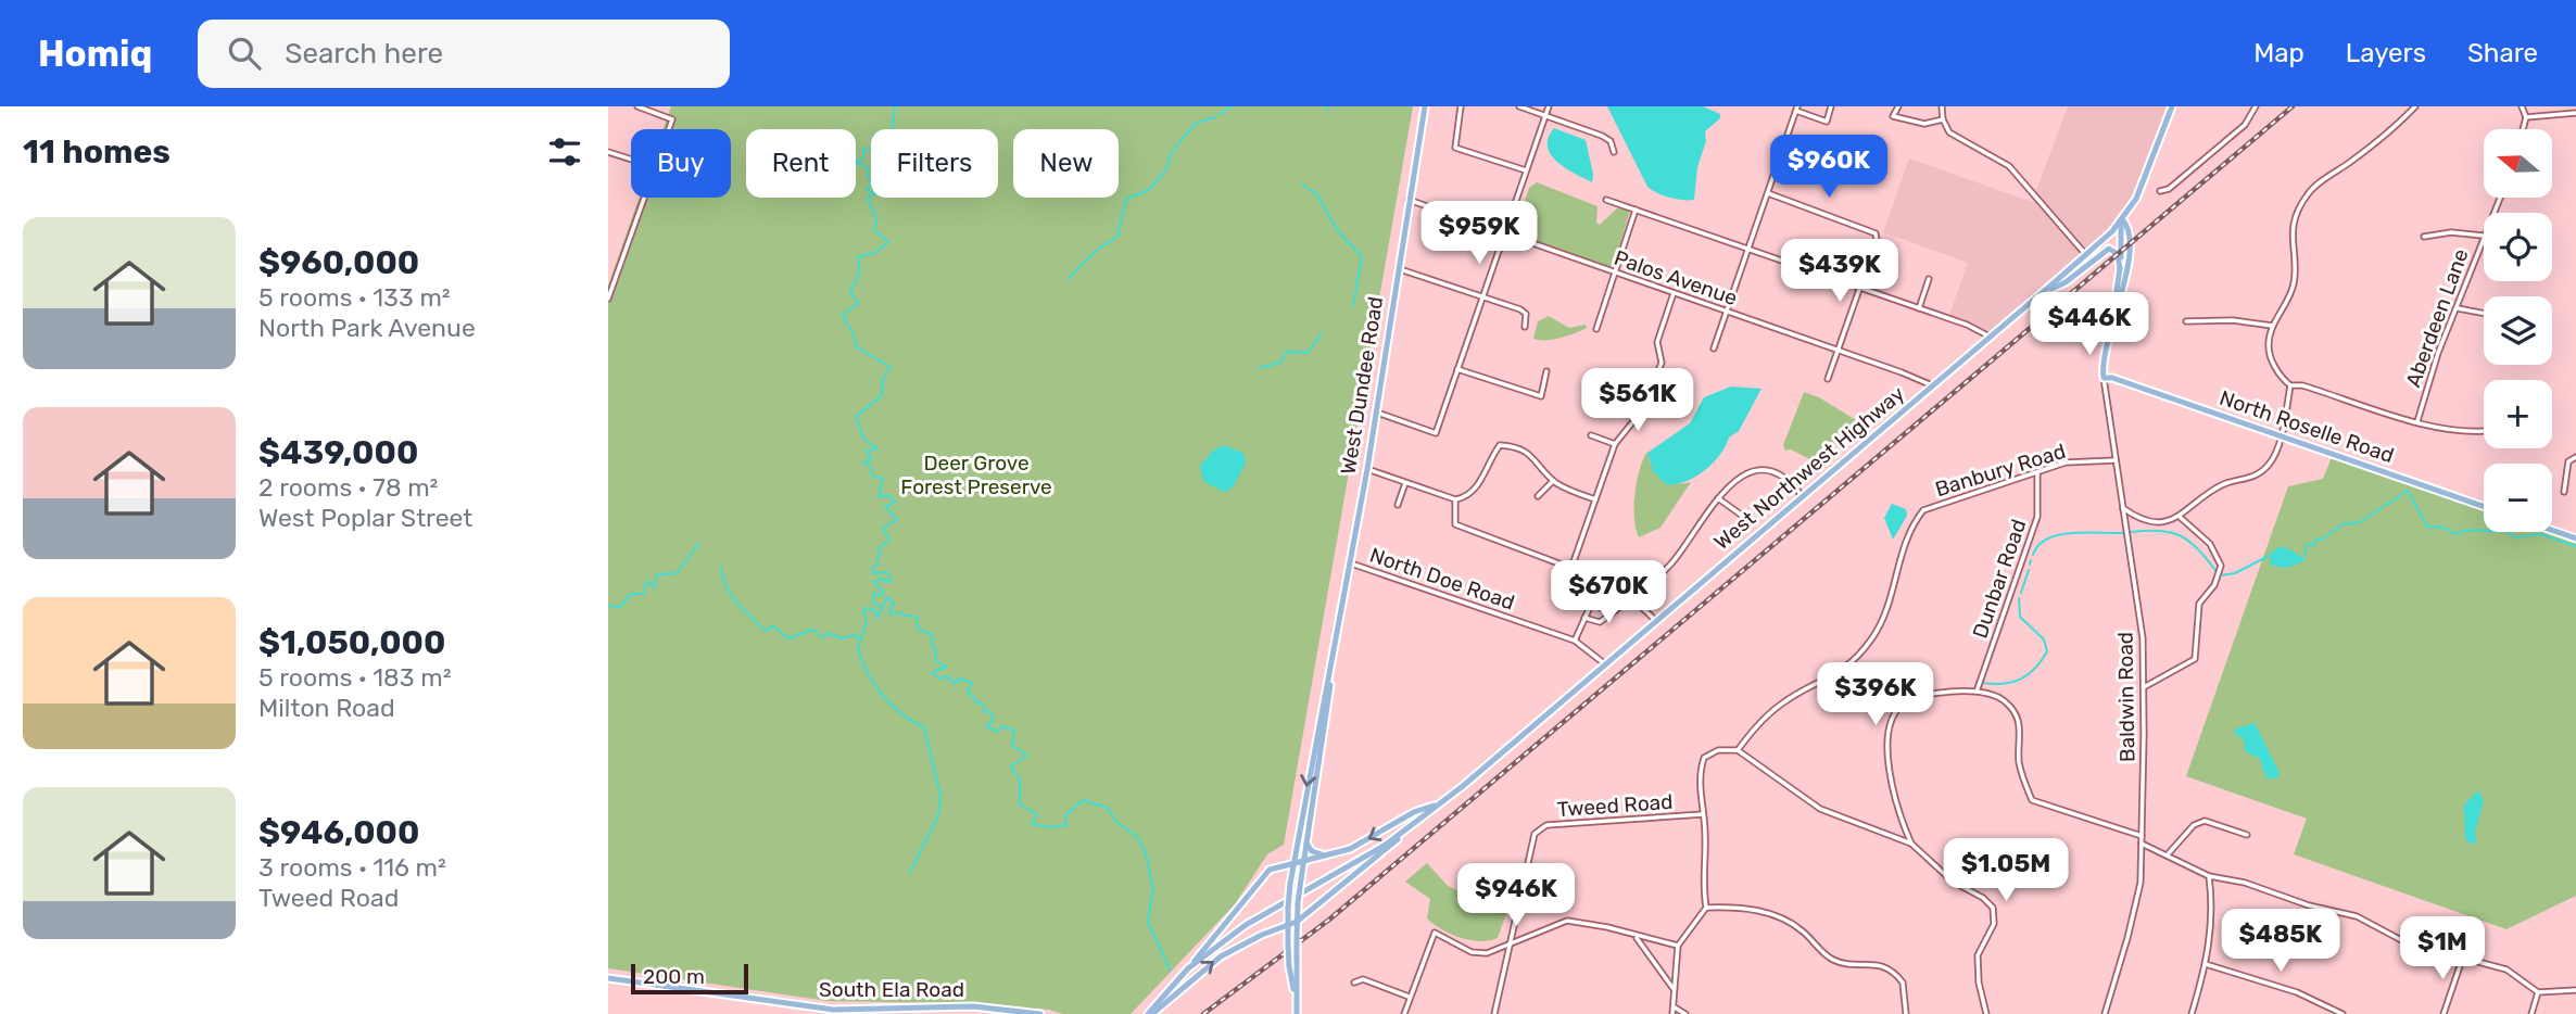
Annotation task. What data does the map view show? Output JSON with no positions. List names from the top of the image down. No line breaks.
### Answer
{"streets":{"main road":["West Dundee Road","North Roselle Road","West Northwest Highway","South Ela Road"],"street":["Palos Avenue","Aberdeen Lane","Banbury Road","North Doe Road","Dunbar Road","Baldwin Road","Tweed Road"]},"crossings":[["Palos Avenue","West Dundee Road"],["Palos Avenue","West Northwest Highway"],["West Dundee Road","North Doe Road"],["North Roselle Road","Baldwin Road"],["West Northwest Highway","North Doe Road"],["Banbury Road","Dunbar Road"],["Banbury Road","Baldwin Road"]],"parks":["Deer Grove Forest Preserve"],"scale_bar":"200 m","north":"left","page":{"header":"Homiq","search":"Search here","nav":["Map","Layers","Share"],"heading":"11 homes","map_buttons":["+","−"],"chip":["Buy","Rent","Filters","New"],"price":["$960K","$959K","$439K","$446K","$561K","$670K","$396K","$1.05M","$946K","$485K","$1M"],"list":[{"name":"$960,000","note":"5 rooms · 133 m² · North Park Avenue"},{"name":"$439,000","note":"2 rooms · 78 m² · West Poplar Street"},{"name":"$1,050,000","note":"5 rooms · 183 m² · Milton Road"},{"name":"$946,000","note":"3 rooms · 116 m² · Tweed Road"}],"scale":"200 m"}}
